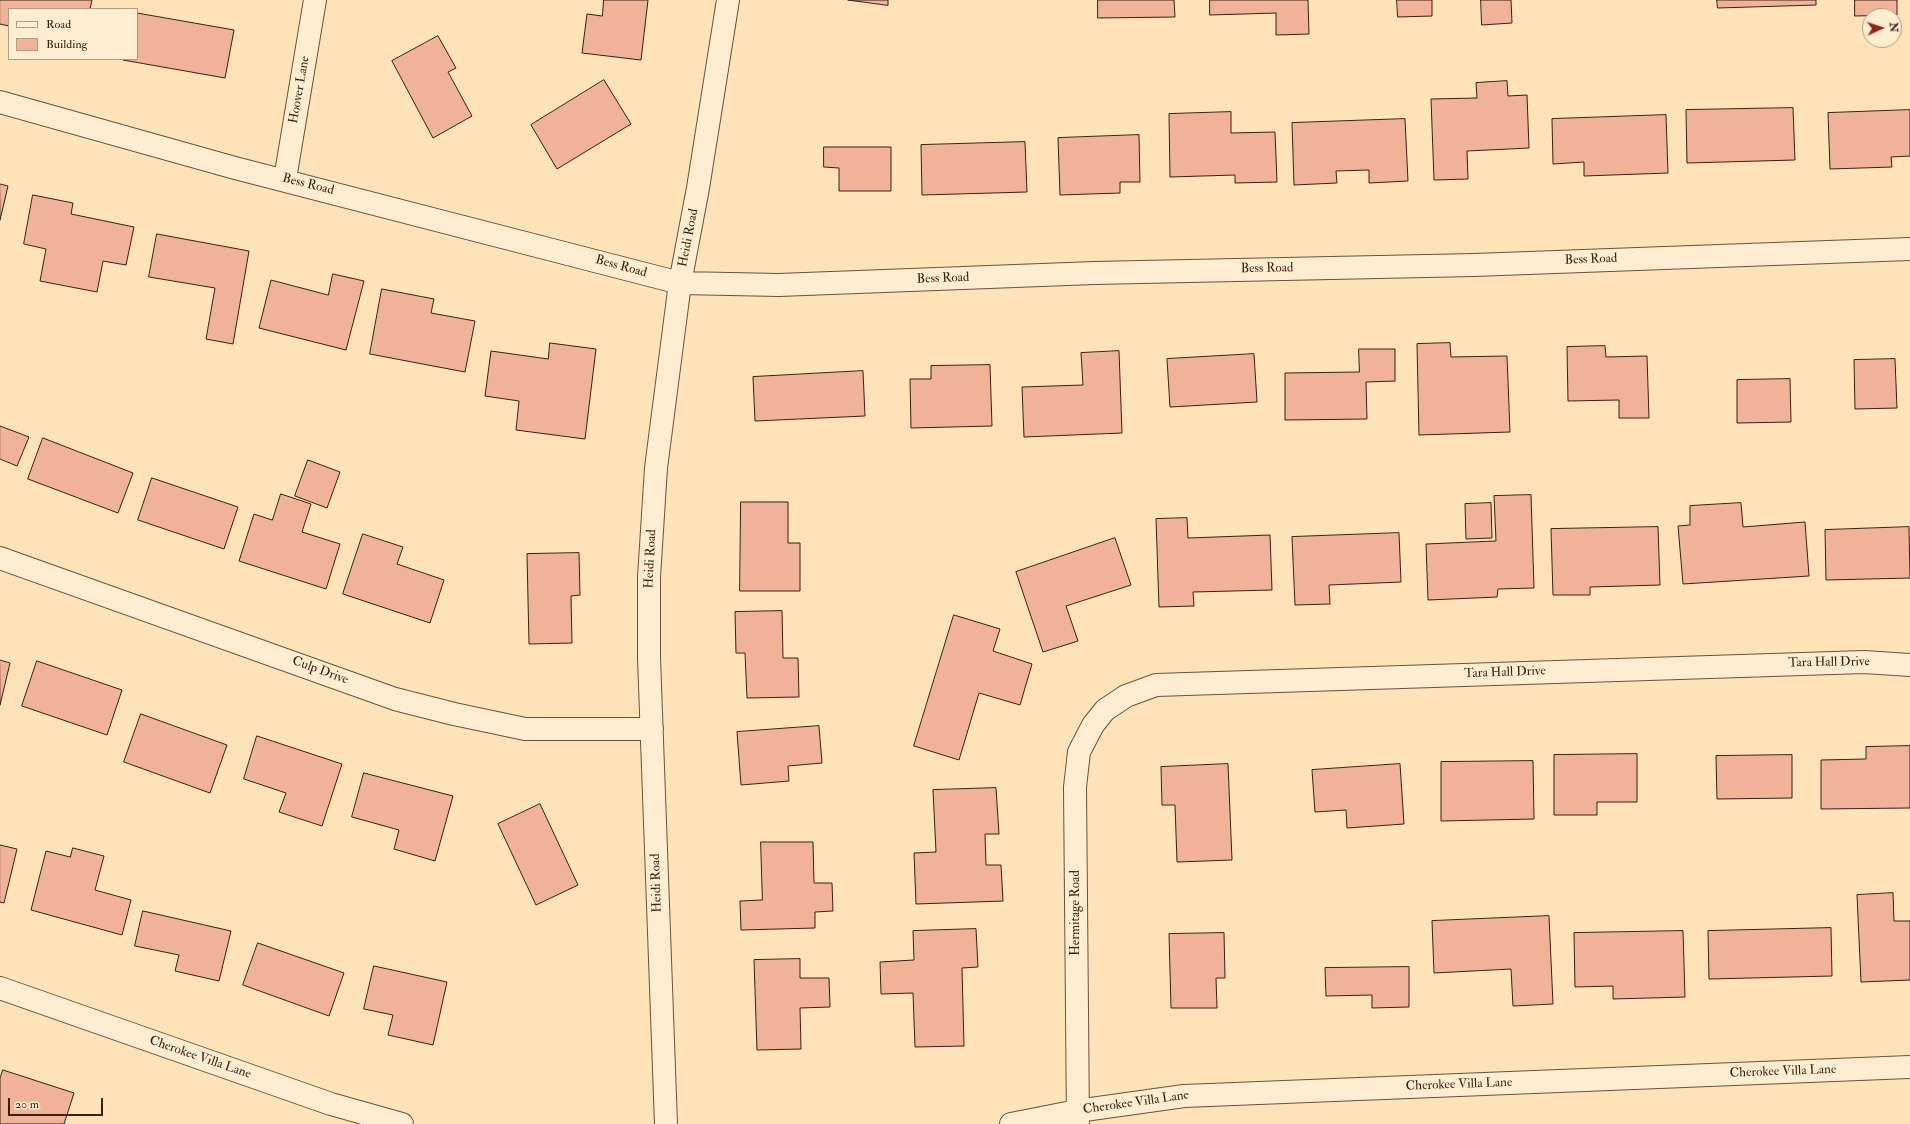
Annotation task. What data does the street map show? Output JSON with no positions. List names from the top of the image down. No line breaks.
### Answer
{"streets":{"street":["Hoover Lane","Bess Road","Heidi Road","Tara Hall Drive","Culp Drive","Hermitage Road","Cherokee Villa Lane"]},"crossings":[["Hoover Lane","Bess Road"],["Bess Road","Heidi Road"],["Heidi Road","Culp Drive"],["Tara Hall Drive","Hermitage Road"],["Hermitage Road","Cherokee Villa Lane"]],"legend":["Road","Building"],"scale_bar":"20 m","north":"right"}
